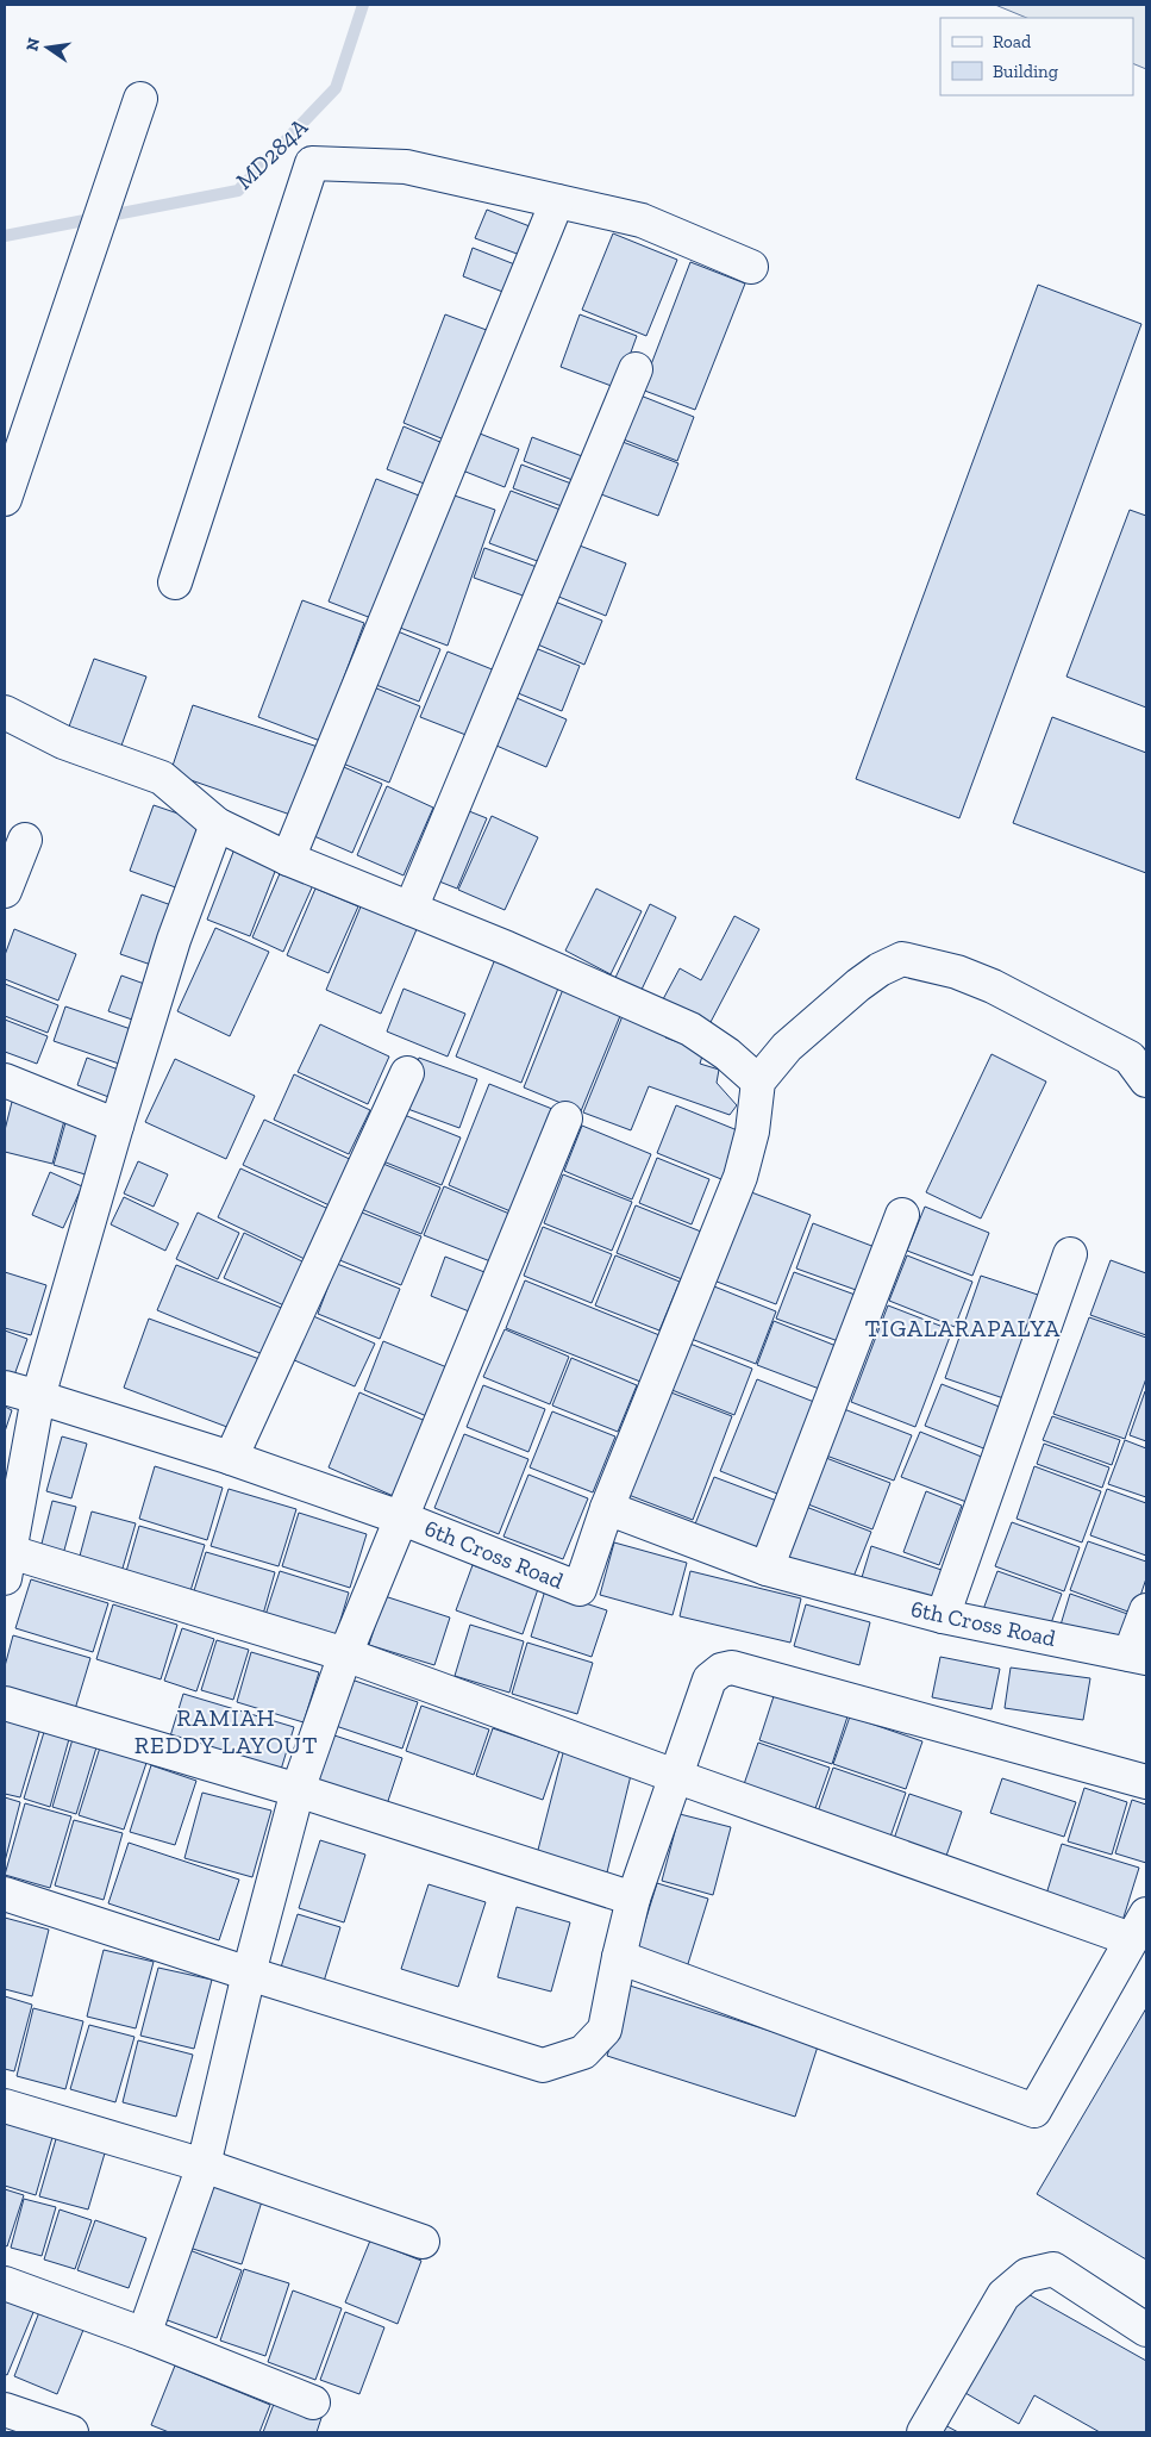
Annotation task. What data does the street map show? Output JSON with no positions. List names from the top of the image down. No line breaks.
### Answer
{"streets":{"street":["6th Cross Road"]},"districts":["TIGALARAPALYA","RAMIAH REDDY LAYOUT"],"water":["MD284A"],"legend":["Road","Building"],"north":"left"}
